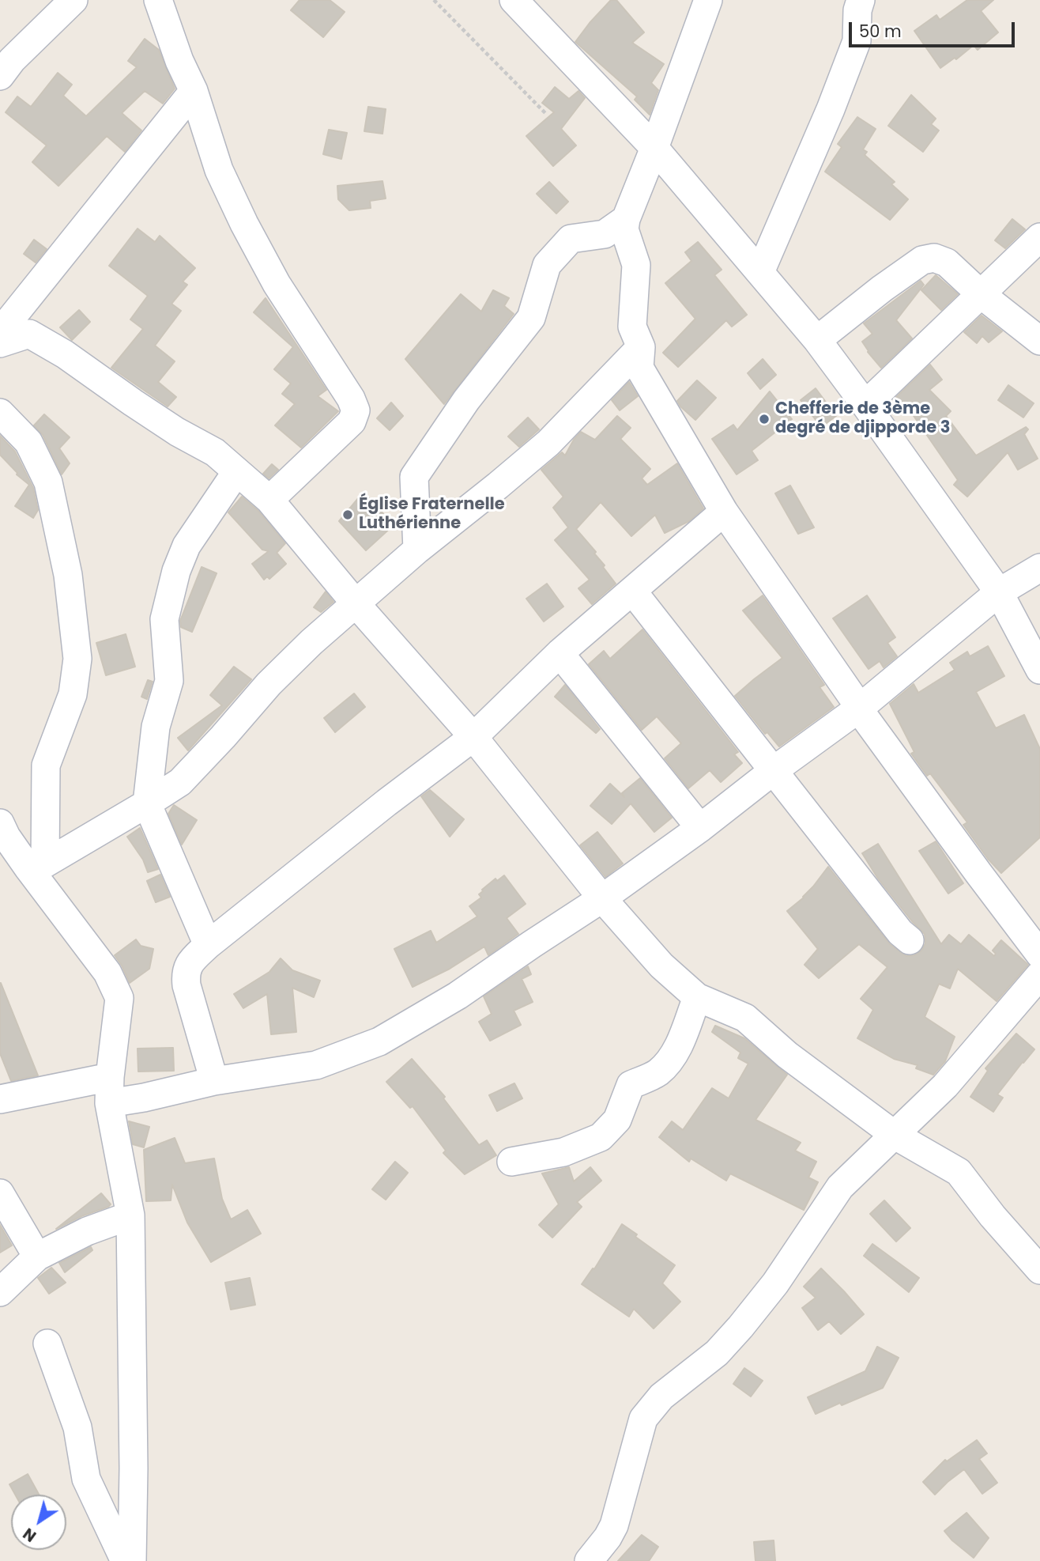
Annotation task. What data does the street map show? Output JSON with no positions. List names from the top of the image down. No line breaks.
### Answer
{"places":["Chefferie de 3ème degré de djipporde 3","Église Fraternelle Luthérienne"],"scale_bar":"50 m","north":"bottom left"}
